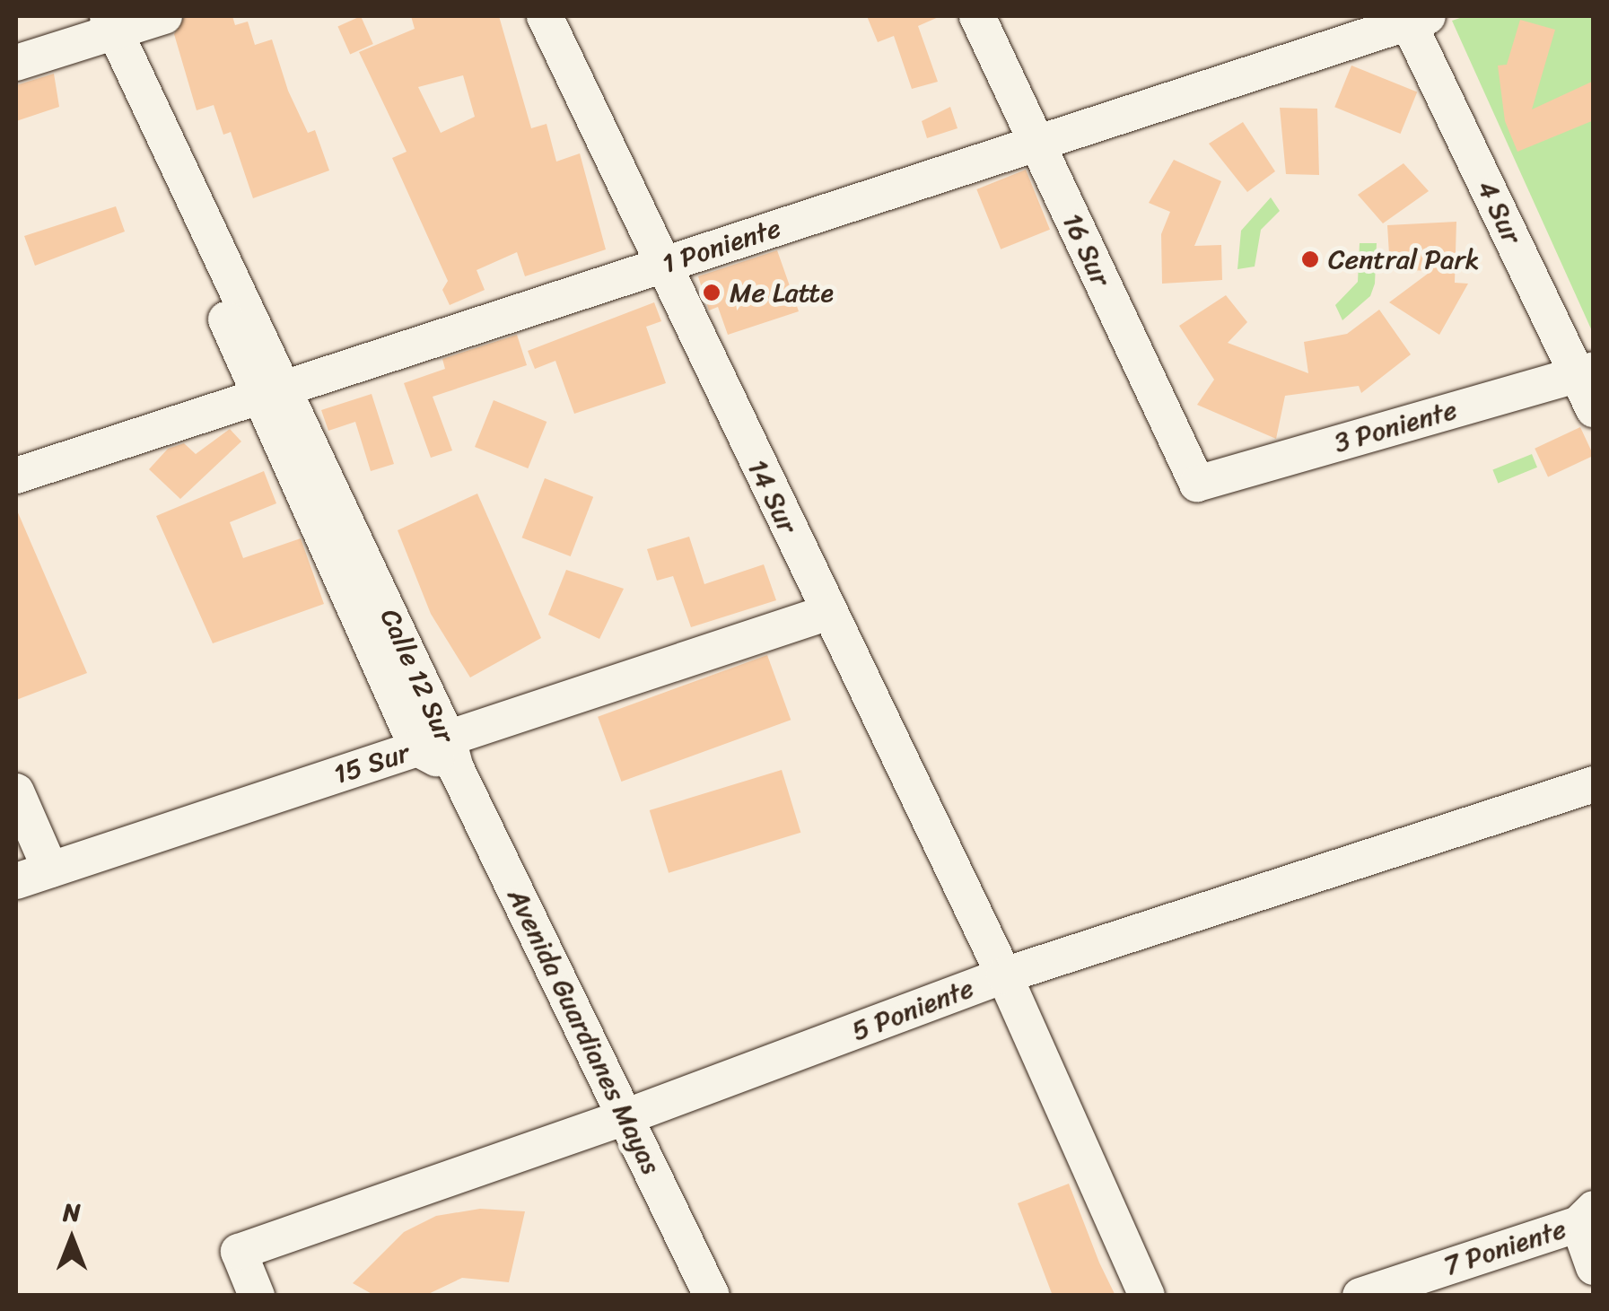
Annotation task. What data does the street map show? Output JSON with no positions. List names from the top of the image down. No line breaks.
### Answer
{"streets":{"street":["4 Sur","1 Poniente","16 Sur","3 Poniente","14 Sur","Calle 12 Sur","15 Sur","5 Poniente","Avenida Guardianes Mayas","7 Poniente"]},"crossings":[["4 Sur","1 Poniente"],["4 Sur","3 Poniente"],["1 Poniente","16 Sur"],["1 Poniente","14 Sur"],["1 Poniente","Calle 12 Sur"],["16 Sur","3 Poniente"],["14 Sur","15 Sur"],["14 Sur","5 Poniente"],["Calle 12 Sur","15 Sur"],["Calle 12 Sur","Avenida Guardianes Mayas"],["15 Sur","Avenida Guardianes Mayas"],["5 Poniente","Avenida Guardianes Mayas"]],"places":["Central Park","Me Latte"],"north":"top"}
